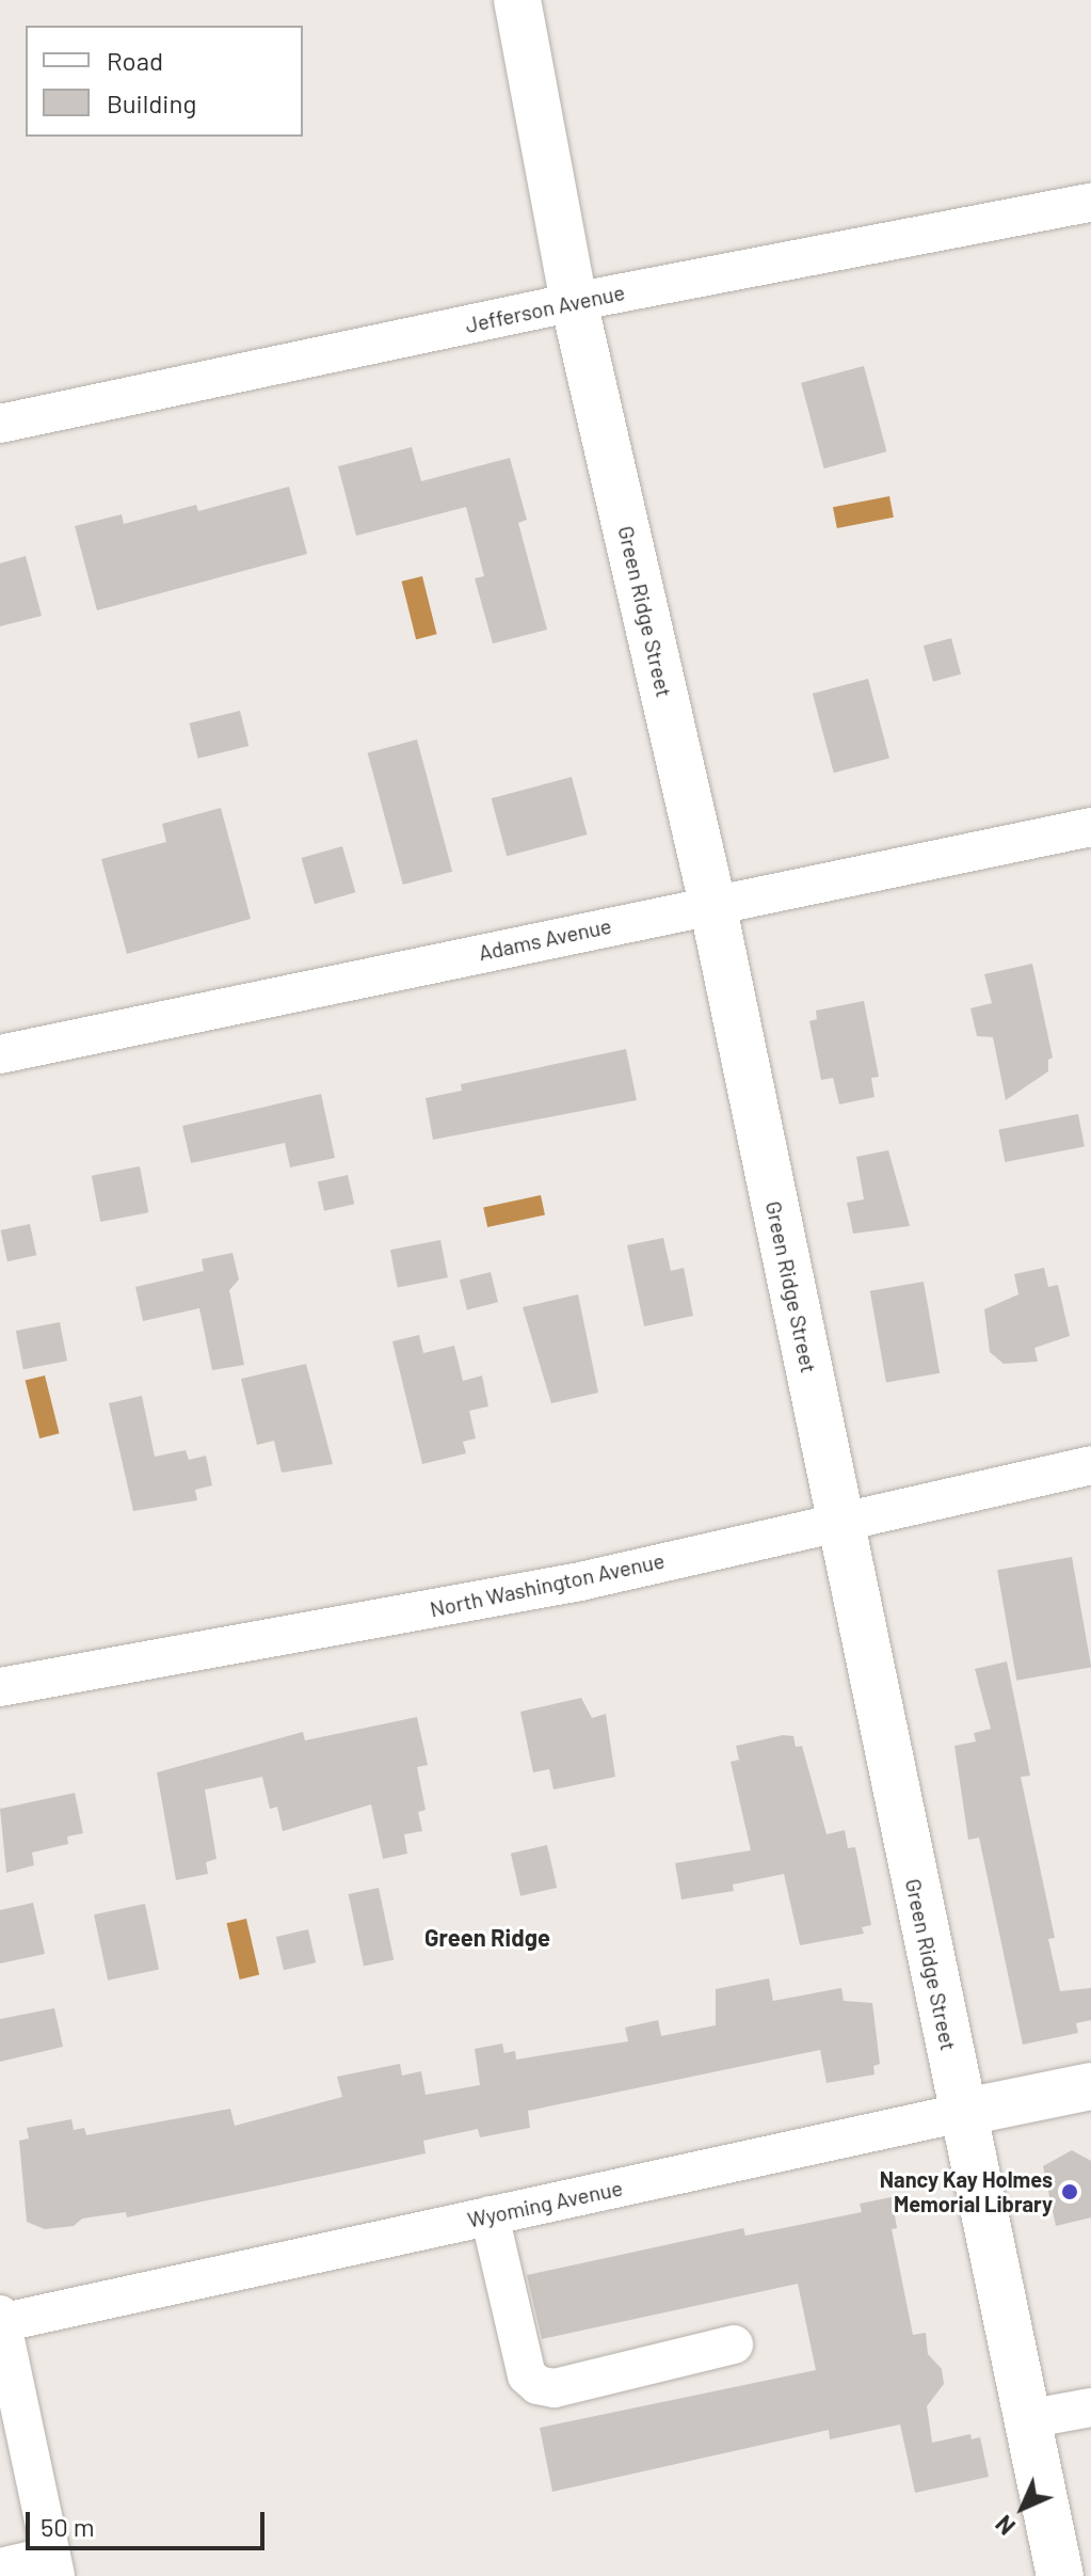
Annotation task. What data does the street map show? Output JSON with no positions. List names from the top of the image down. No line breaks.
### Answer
{"streets":{"main road":["Green Ridge Street","Wyoming Avenue"],"street":["Jefferson Avenue","Adams Avenue","North Washington Avenue"]},"crossings":[["Jefferson Avenue","Green Ridge Street"],["Green Ridge Street","Adams Avenue"],["Green Ridge Street","North Washington Avenue"],["Green Ridge Street","Wyoming Avenue"]],"districts":["Green Ridge"],"places":["Nancy Kay Holmes Memorial Library"],"legend":["Road","Building"],"scale_bar":"50 m","north":"bottom left"}
